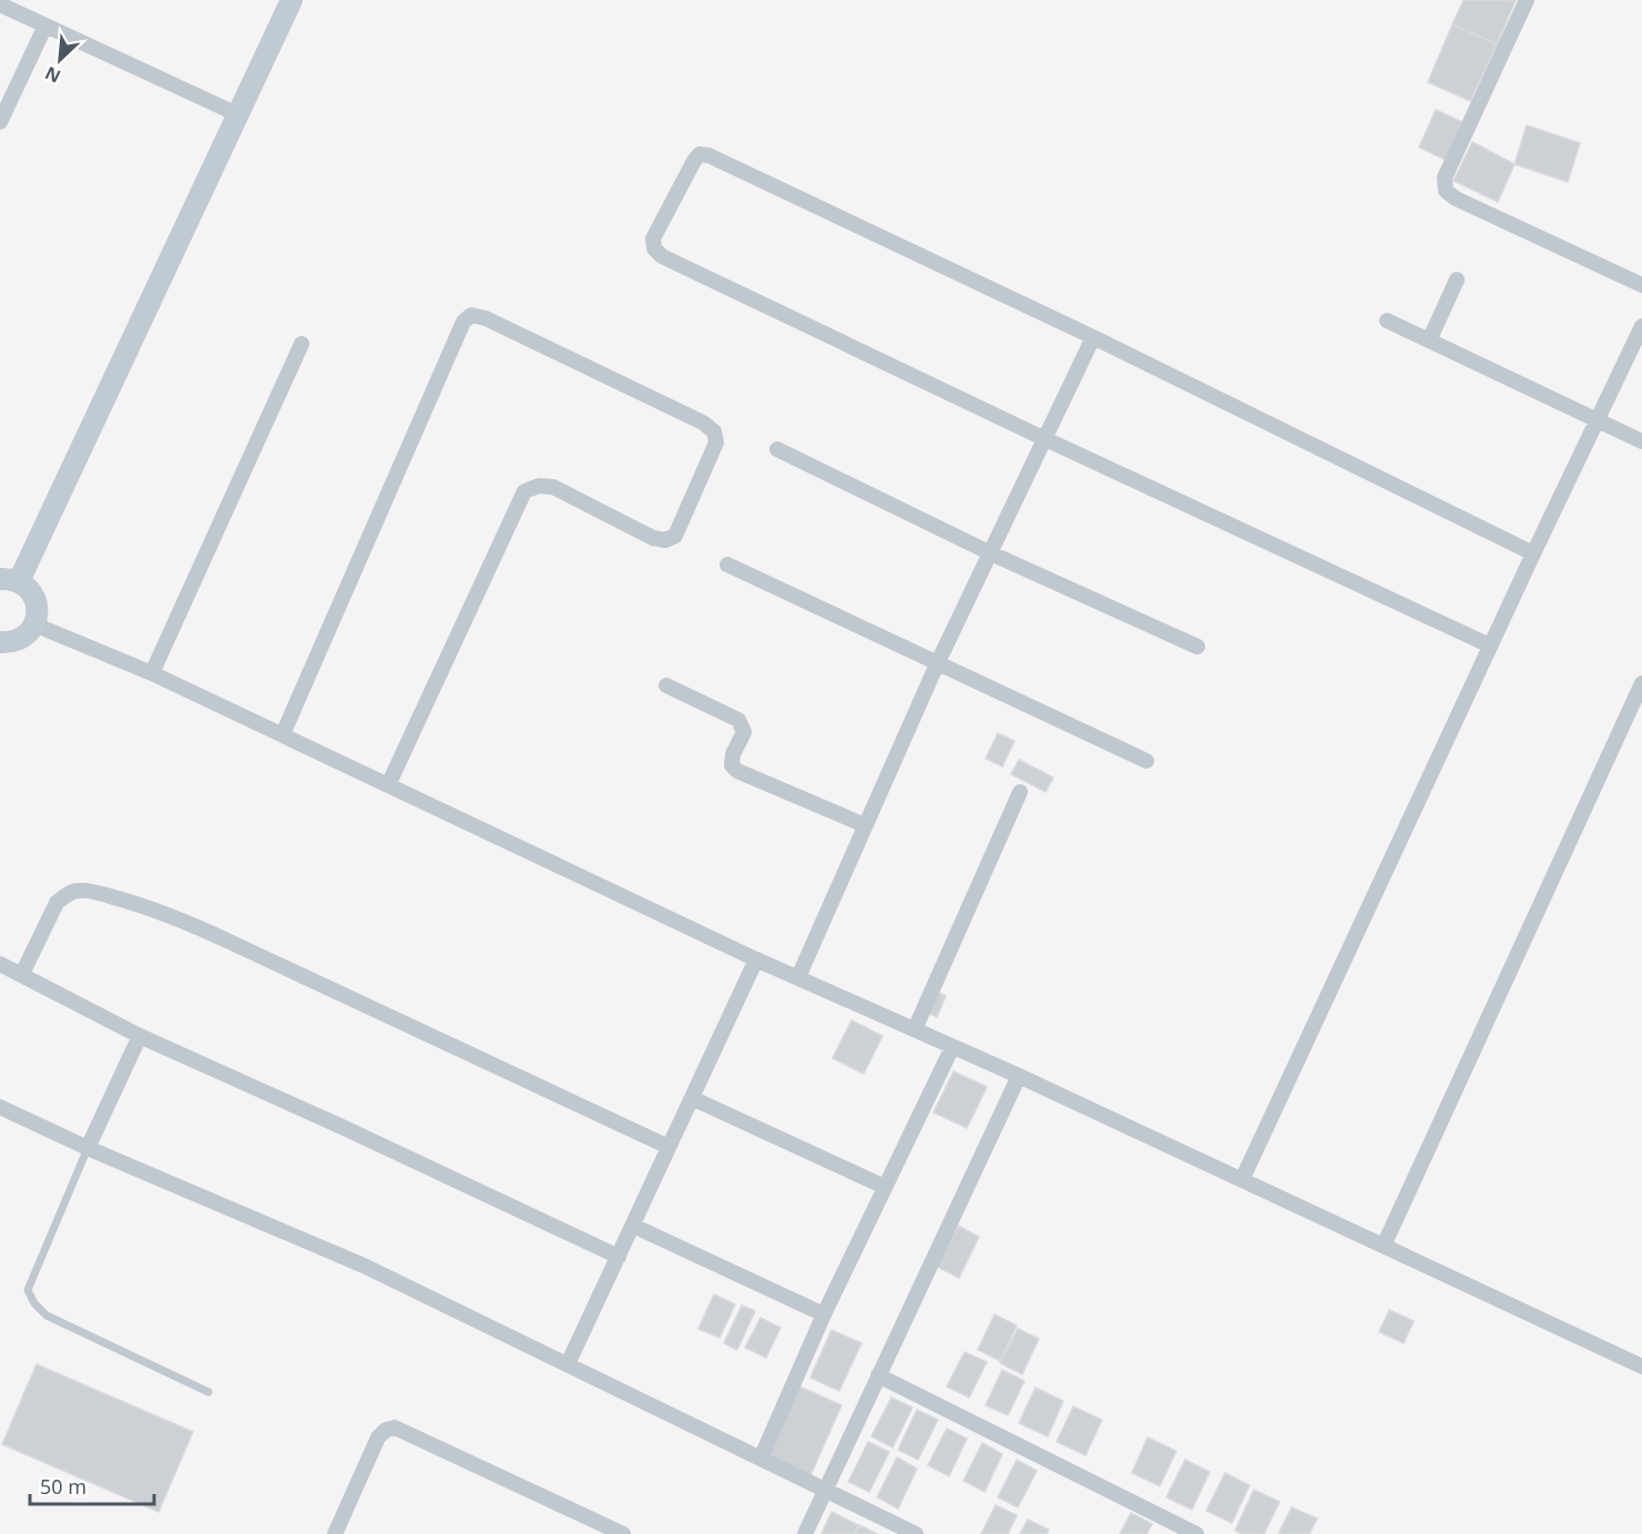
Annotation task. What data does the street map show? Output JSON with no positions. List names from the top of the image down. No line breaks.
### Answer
{"scale_bar":"50 m","north":"bottom left"}
